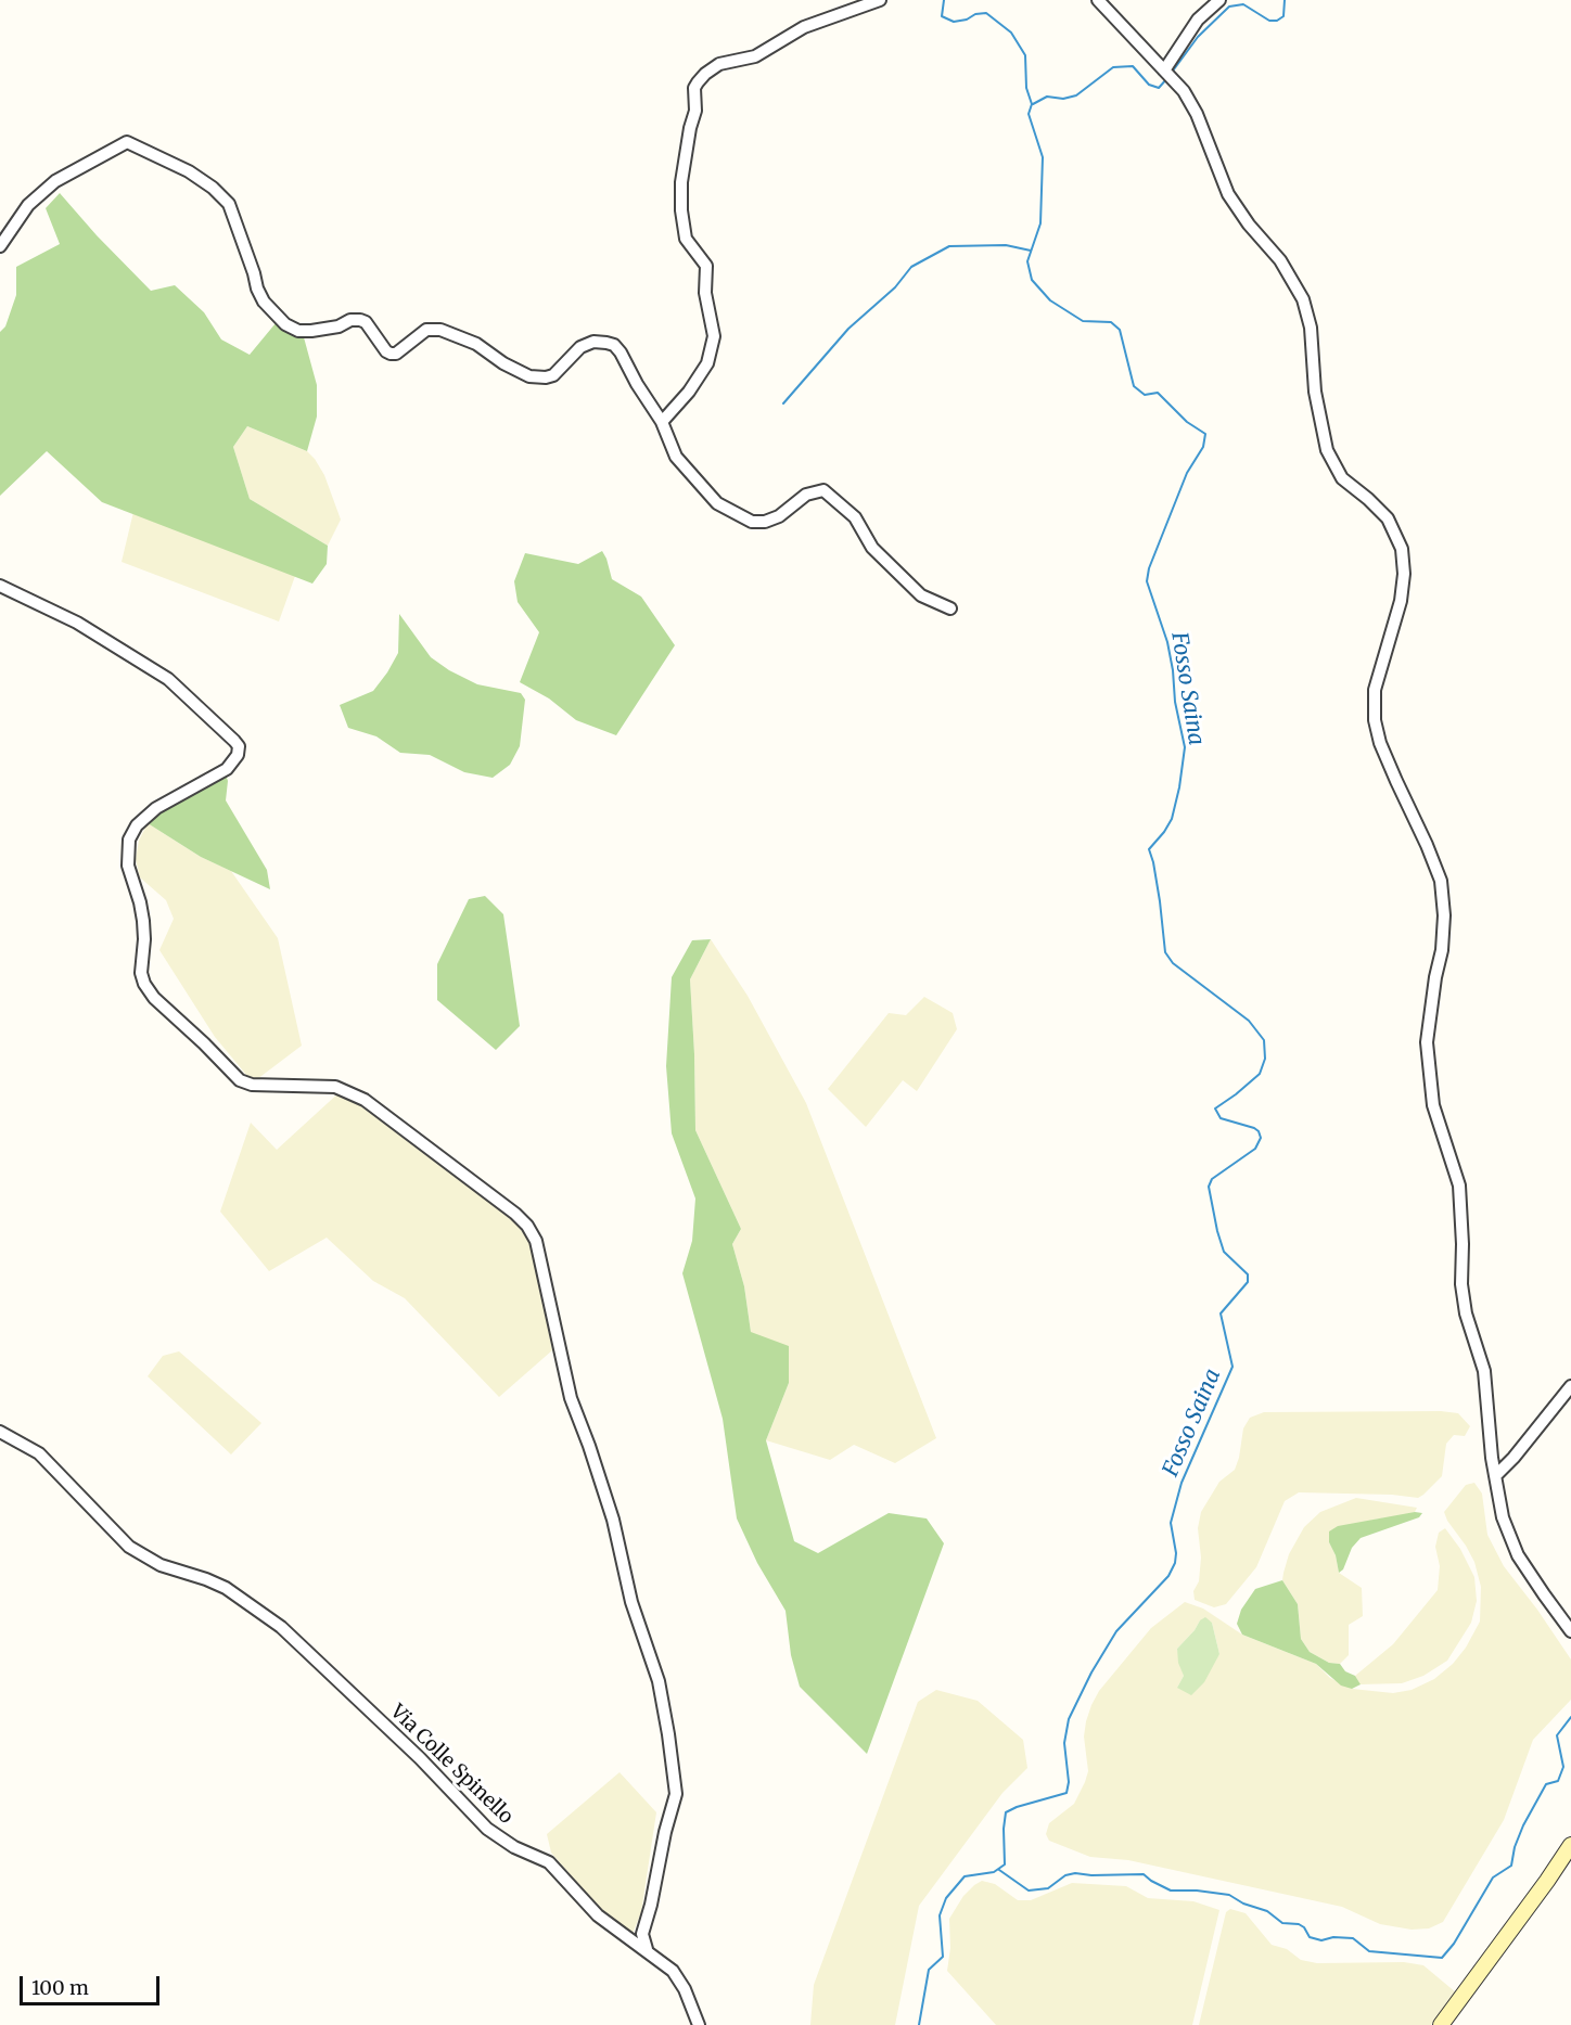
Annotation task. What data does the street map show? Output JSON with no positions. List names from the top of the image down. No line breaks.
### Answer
{"streets":{"street":["Via Colle Spinello"]},"water":["Fosso Saina"],"scale_bar":"100 m"}
